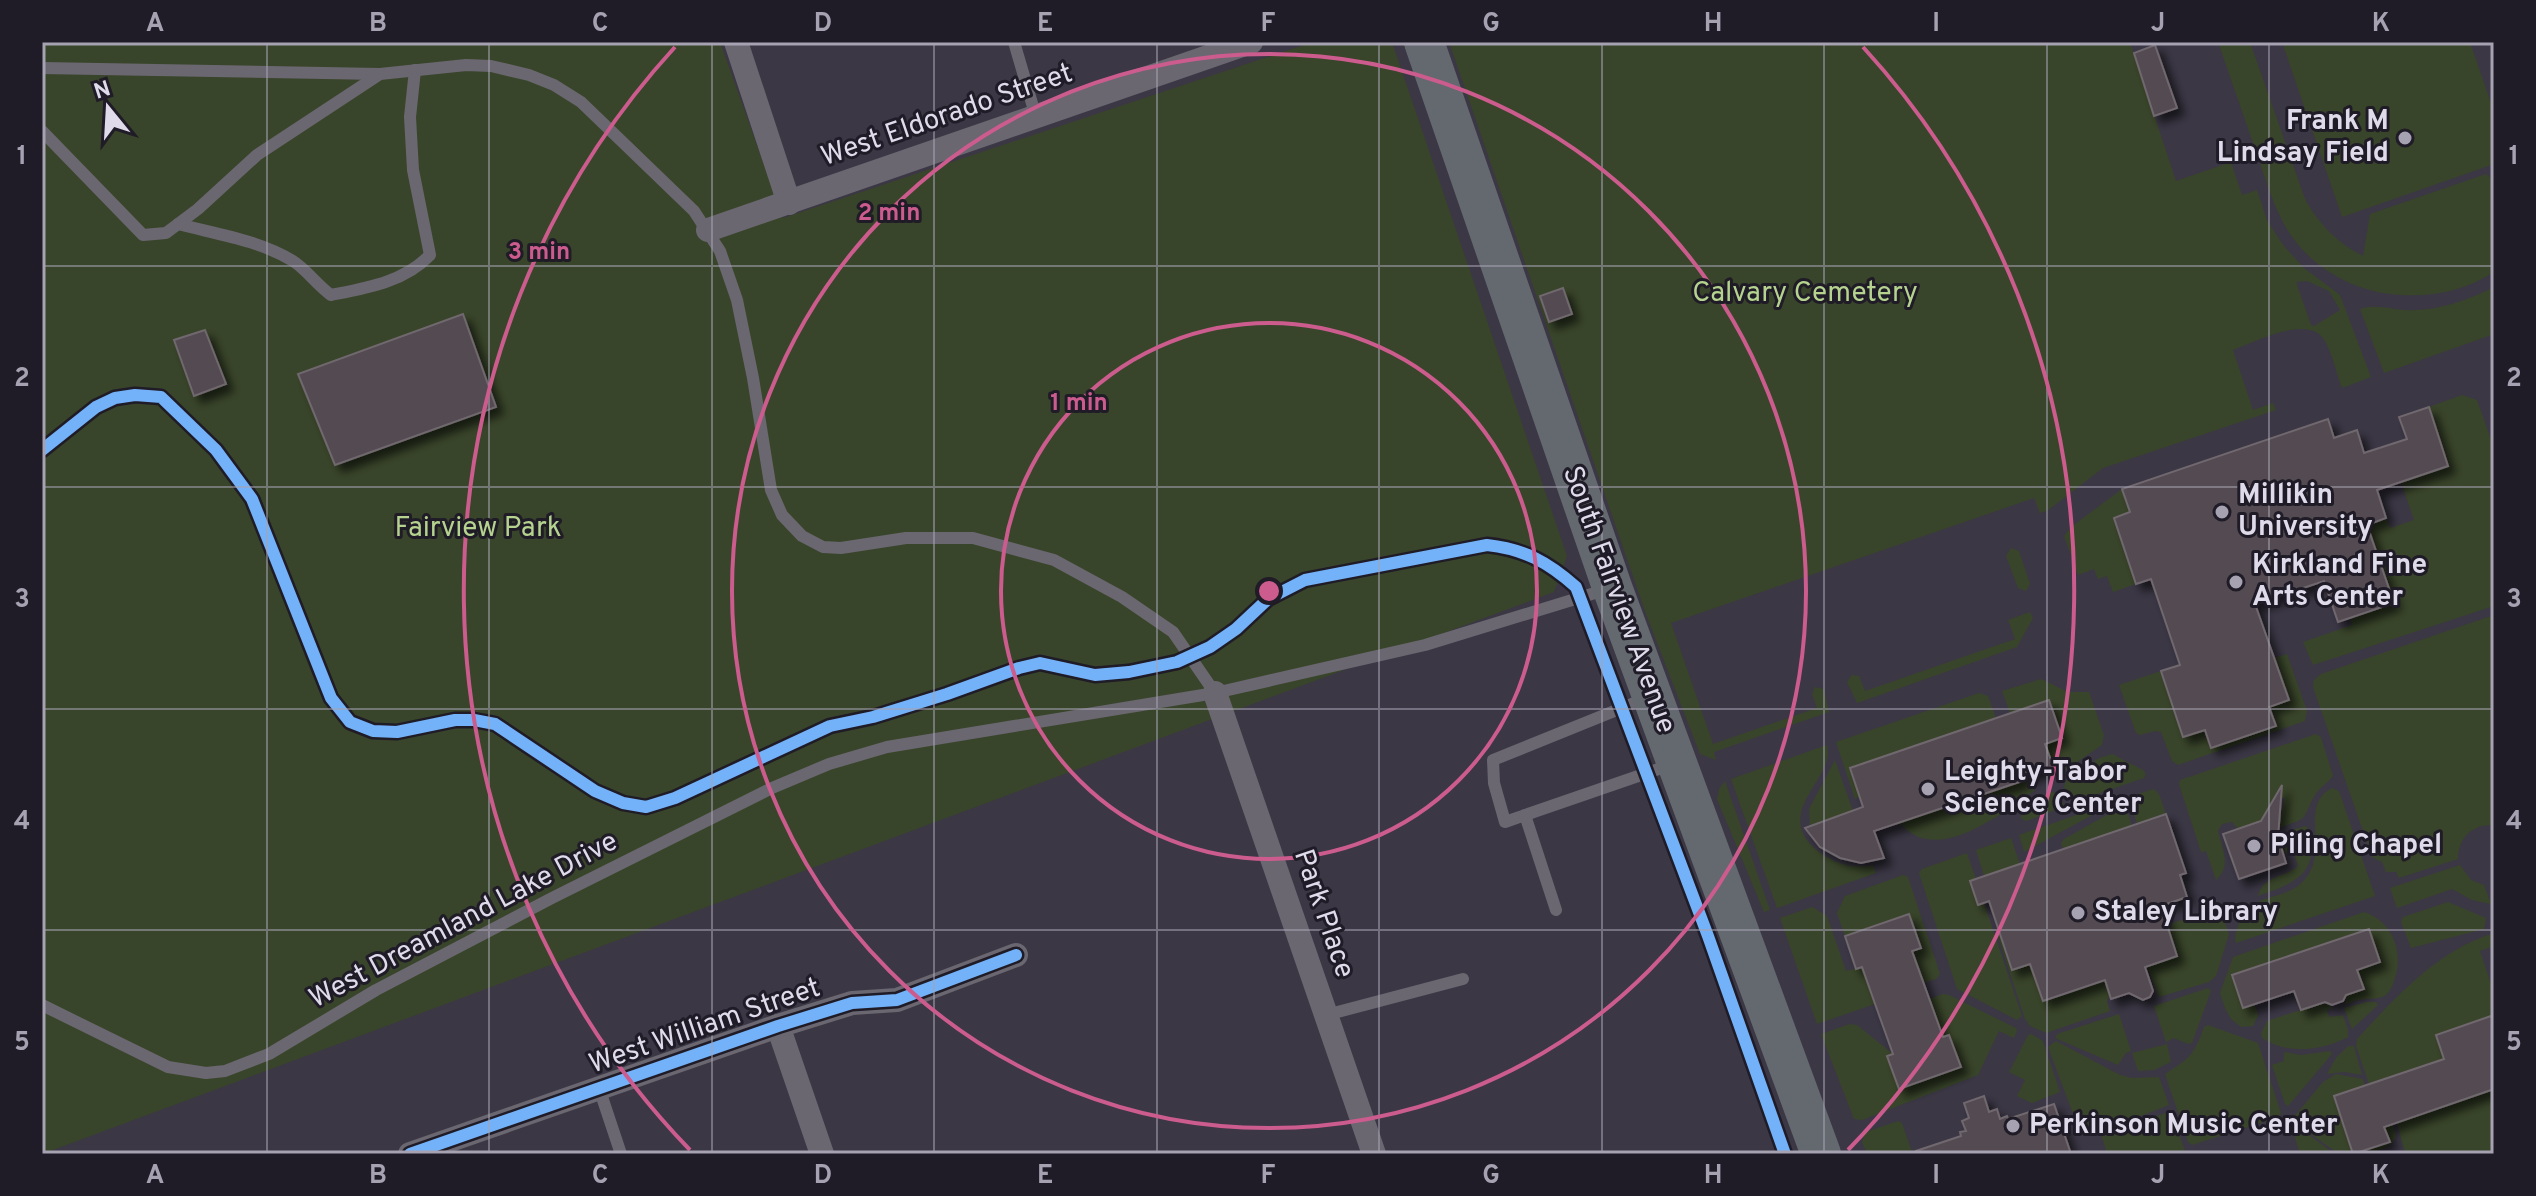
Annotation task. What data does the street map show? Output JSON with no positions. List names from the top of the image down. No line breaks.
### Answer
{"streets":{"main road":["South Fairview Avenue"],"street":["West Eldorado Street","Park Place","West William Street"],"lane":["West Dreamland Lake Drive"]},"crossings":[["South Fairview Avenue","West Dreamland Lake Drive"],["Park Place","West Dreamland Lake Drive"]],"parks":["Calvary Cemetery","Fairview Park"],"places":["Frank M Lindsay Field","Millikin University","Kirkland Fine Arts Center","Leighty-Tabor Science Center","Piling Chapel","Staley Library","Perkinson Music Center"],"north":"top","grid":{"columns":["A","B","C","D","E","F","G","H","I","J","K"],"rows":["1","2","3","4","5"]},"rings":["2 min","3 min","1 min"]}
